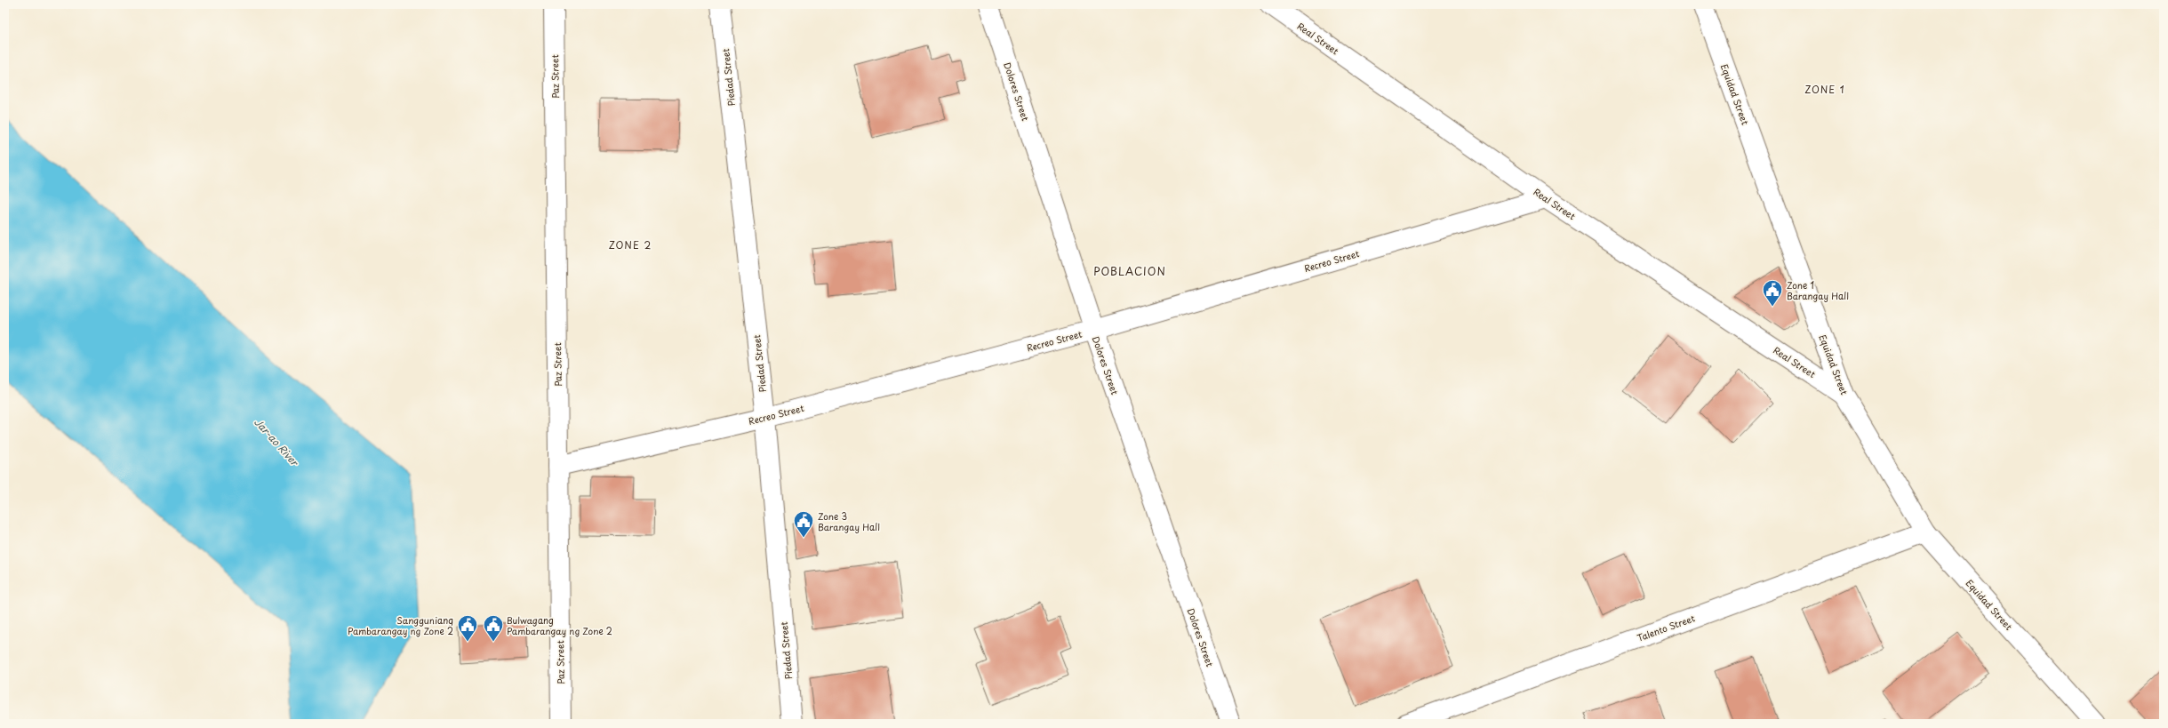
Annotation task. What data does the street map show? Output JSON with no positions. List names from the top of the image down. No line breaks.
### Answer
{"streets":{"street":["Real Street","Paz Street","Piedad Street","Dolores Street","Equidad Street","Recreo Street","Talento Street"]},"crossings":[["Real Street","Equidad Street"],["Real Street","Recreo Street"],["Paz Street","Recreo Street"],["Piedad Street","Recreo Street"],["Dolores Street","Recreo Street"],["Equidad Street","Talento Street"]],"districts":["ZONE 1","ZONE 2","POBLACION"],"water":["Jar-ao River"],"places":{"public building":["Zone 1 Barangay Hall","Zone 3 Barangay Hall","Sangguniang Pambarangay ng Zone 2","Bulwagang Pambarangay ng Zone 2"]}}
